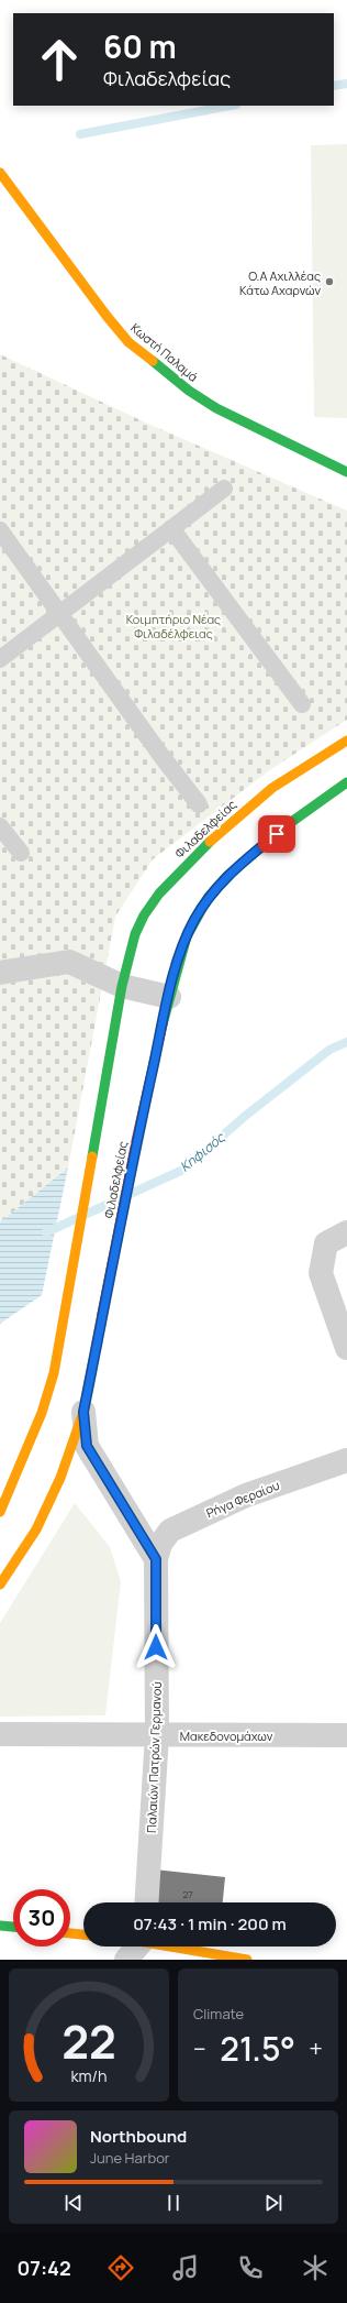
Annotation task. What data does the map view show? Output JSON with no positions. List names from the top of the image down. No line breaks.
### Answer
{"streets":{"main road":["Κωστή Παλαμά","Φιλαδελφείας"],"street":["Ρήγα Φεραίου","Μακεδονομάχων","Παλαιών Πατρών Γερμανού"]},"crossings":[["Ρήγα Φεραίου","Παλαιών Πατρών Γερμανού"],["Μακεδονομάχων","Παλαιών Πατρών Γερμανού"]],"water":["Κηφισός"],"parks":["Κοιμητήριο Νέας Φιλαδέλφειας"],"places":["Ο.Α Αχιλλέας Κάτω Αχαρνών"],"house_numbers":["27"],"page":{"turn":["60 m","Φιλαδελφείας"],"limit":"30","trip":"07:43 · 1 min · 200 m","tile":"Climate","heat":["−","21.5°","+"],"song":["Northbound","June Harbor"],"tabs":"07:42","gauge":["22","km/h"]}}
